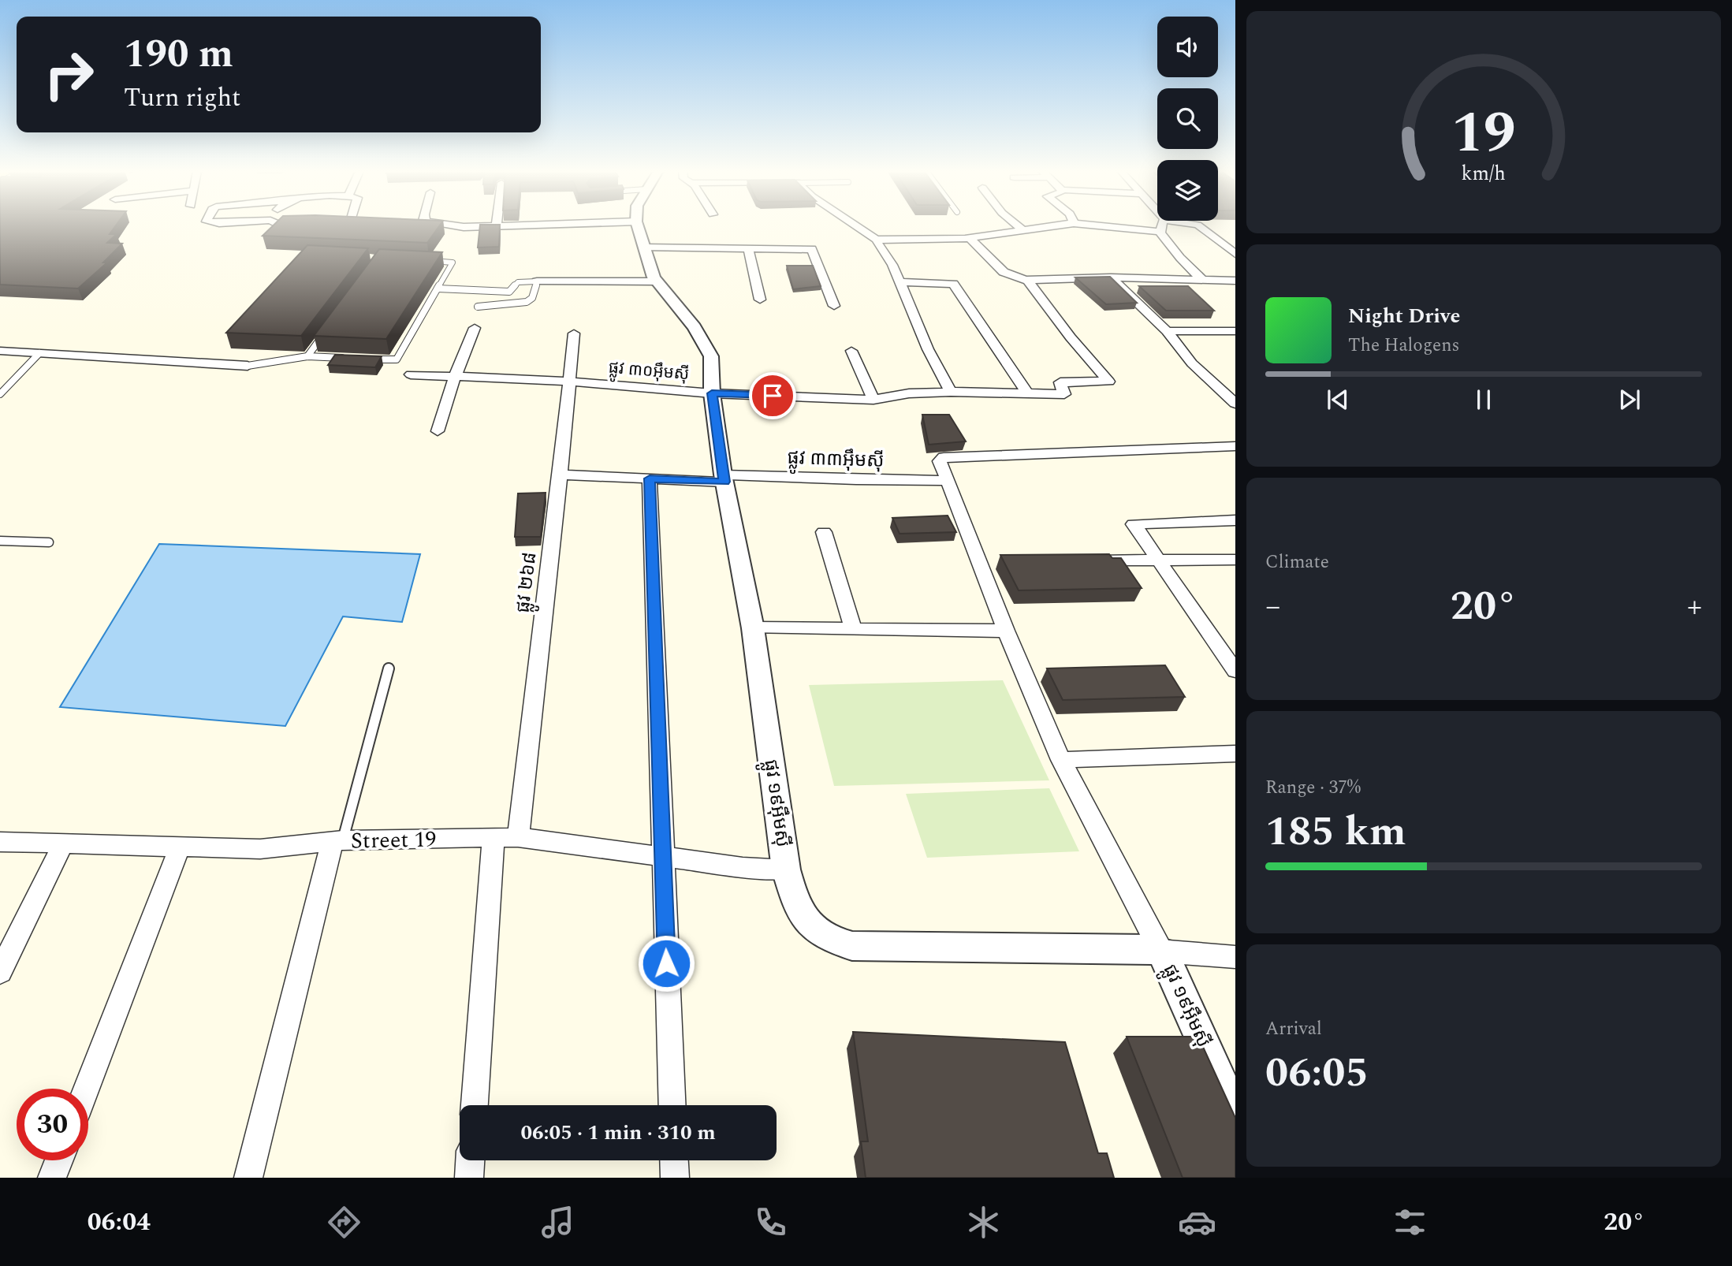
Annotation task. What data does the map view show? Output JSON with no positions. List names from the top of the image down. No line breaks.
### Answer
{"streets":{"street":["ផ្លូវ ៣០អ៊ឹមស៊ី","ផ្លូវ ៣៣អ៊ឹមស៊ី","ផ្លូវ ២៦៨","ផ្លូវ ១៩អ៊ឹមស៊ី","Street 19"]},"crossings":[["ផ្លូវ ៣០អ៊ឹមស៊ី","ផ្លូវ ២៦៨"],["ផ្លូវ ៣០អ៊ឹមស៊ី","ផ្លូវ ១៩អ៊ឹមស៊ី"],["ផ្លូវ ៣៣អ៊ឹមស៊ី","ផ្លូវ ២៦៨"],["ផ្លូវ ៣៣អ៊ឹមស៊ី","ផ្លូវ ១៩អ៊ឹមស៊ី"],["ផ្លូវ ២៦៨","Street 19"],["ផ្លូវ ១៩អ៊ឹមស៊ី","Street 19"]],"page":{"turn":["190 m","Turn right"],"song":["Night Drive","The Halogens"],"tile":["Climate",["Range · 37%","185 km"],["Arrival","06:05"]],"heat":["−","20°","+"],"limit":"30","trip":"06:05 · 1 min · 310 m","tabs":["06:04","20°"],"gauge":["19","km/h"]}}
